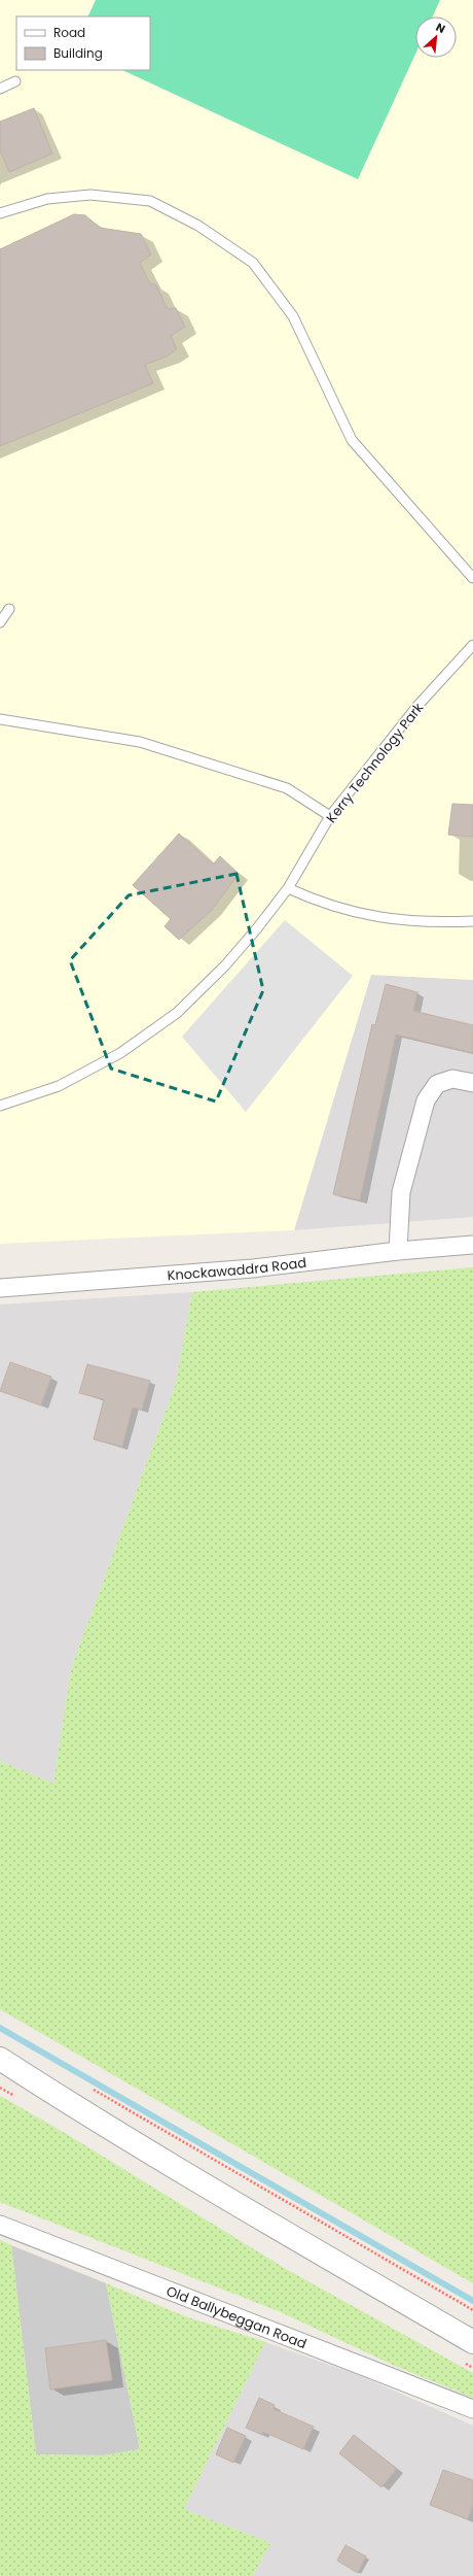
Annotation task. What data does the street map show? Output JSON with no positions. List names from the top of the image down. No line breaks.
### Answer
{"streets":{"street":["Knockawaddra Road","Old Ballybeggan Road"],"lane":["Kerry Technology Park"]},"legend":["Road","Building"],"north":"top right"}
